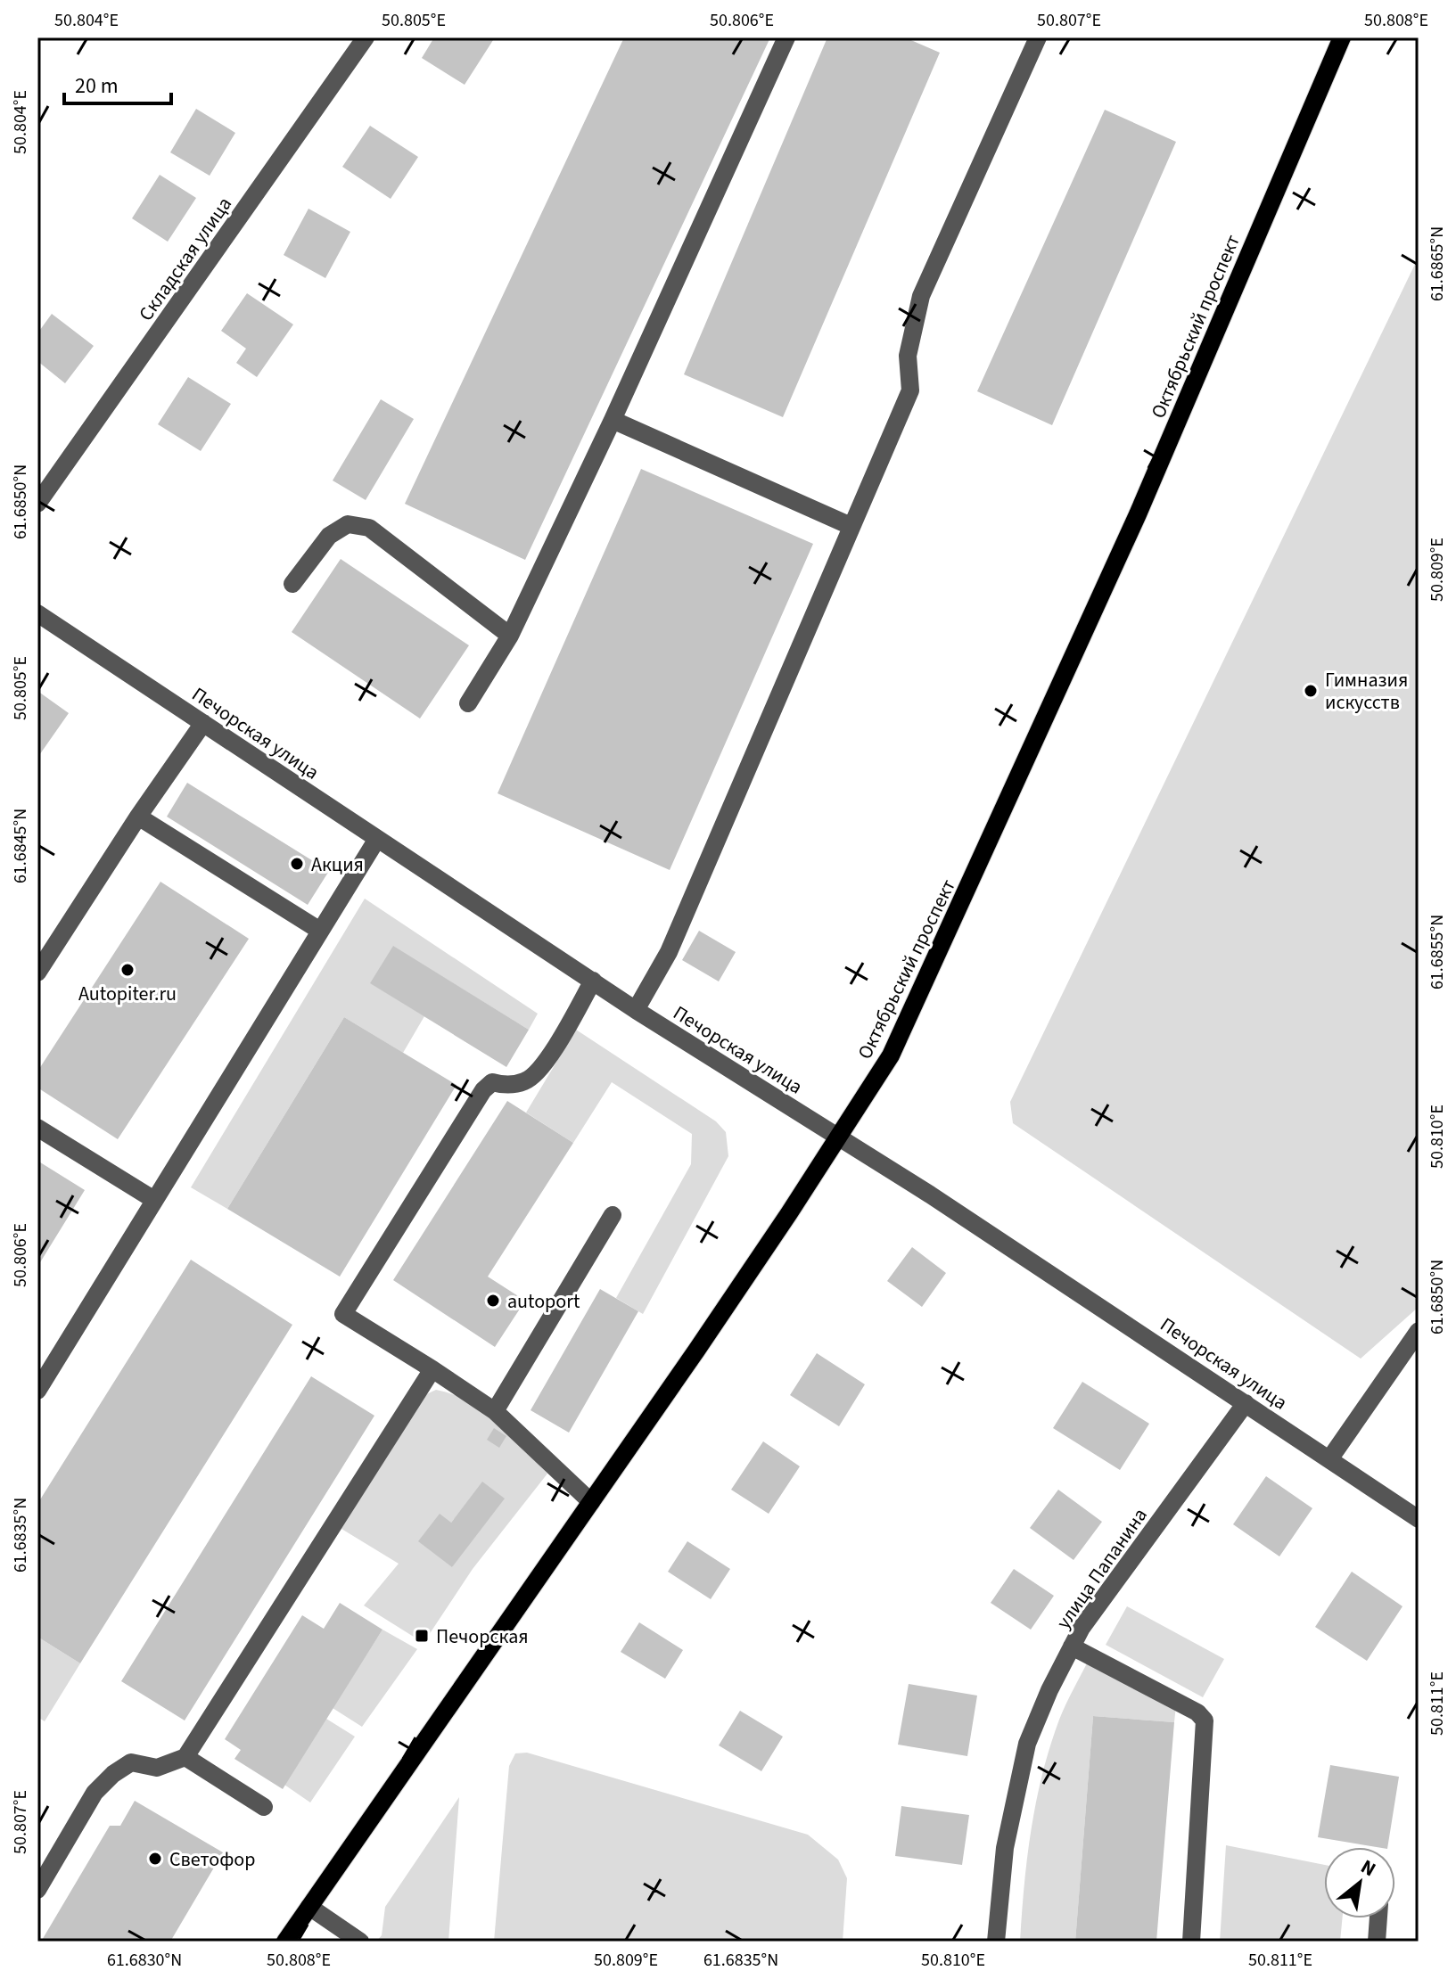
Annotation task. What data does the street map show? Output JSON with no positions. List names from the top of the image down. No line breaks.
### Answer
{"streets":{"main road":["Октябрьский проспект"],"street":["Складская улица","Печорская улица","улица Папанина"]},"crossings":[["Октябрьский проспект","Печорская улица"],["Печорская улица","улица Папанина"]],"places":{"other":["Гимназия искусств","Акция","Autopiter.ru","autoport","Светофор"],"transit":["Печорская"]},"scale_bar":"20 m","north":"top right","coordinates":["50.804°E","50.805°E","50.806°E","50.807°E","50.808°E","61.6865°N","61.6850°N","50.809°E","61.6845°N","61.6855°N","50.810°E","61.6835°N","50.811°E","61.6830°N"]}
